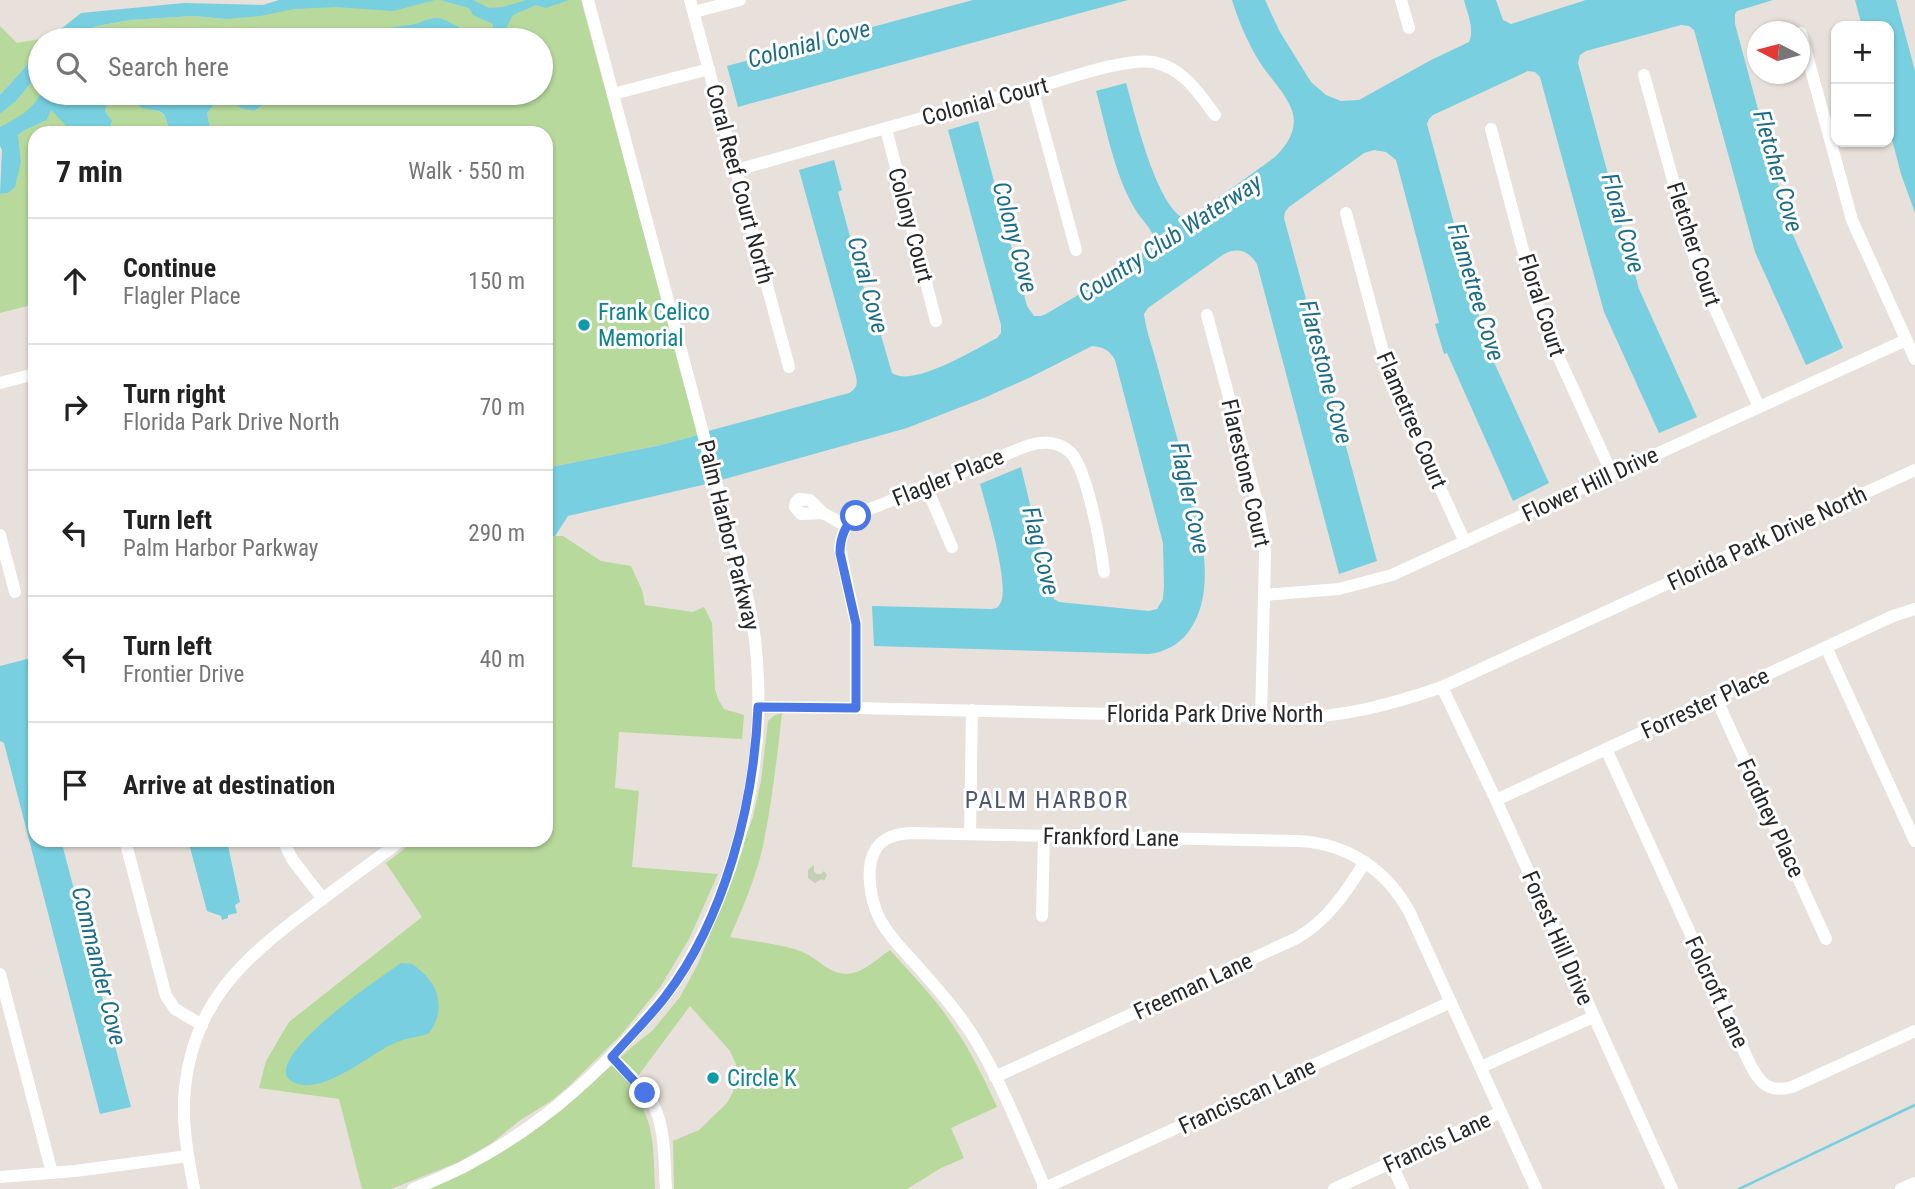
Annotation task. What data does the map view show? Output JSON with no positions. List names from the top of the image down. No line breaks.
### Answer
{"streets":{"street":["Colonial Court","Coral Reef Court North","Colony Court","Fletcher Court","Floral Court","Flametree Court","Flarestone Court","Flagler Place","Flower Hill Drive","Palm Harbor Parkway","Florida Park Drive North","Forrester Place","Fordney Place","Frankford Lane","Forest Hill Drive","Freeman Lane","Folcroft Lane","Franciscan Lane","Francis Lane"]},"crossings":[["Colonial Court","Coral Reef Court North"],["Colonial Court","Colony Court"],["Fletcher Court","Flower Hill Drive"],["Floral Court","Flower Hill Drive"],["Flametree Court","Flower Hill Drive"],["Flarestone Court","Flower Hill Drive"],["Flarestone Court","Florida Park Drive North"],["Palm Harbor Parkway","Florida Park Drive North"],["Florida Park Drive North","Forest Hill Drive"],["Forrester Place","Fordney Place"],["Forrester Place","Forest Hill Drive"],["Forrester Place","Folcroft Lane"],["Frankford Lane","Freeman Lane"],["Frankford Lane","Franciscan Lane"],["Frankford Lane","Francis Lane"]],"districts":["PALM HARBOR"],"water":["Colonial Cove","Fletcher Cove","Floral Cove","Colony Cove","Country Club Waterway","Coral Cove","Flametree Cove","Flarestone Cove","Flagler Cove","Flag Cove","Commander Cove"],"places":["Frank Celico Memorial","Circle K"],"north":"left","page":{"map_buttons":["+","−"],"search":"Search here","heading":["7 min","Walk · 550 m"],"list":[["Continue","Flagler Place","150 m"],["Turn right","Florida Park Drive North","70 m"],["Turn left","Palm Harbor Parkway","290 m"],["Turn left","Frontier Drive","40 m"],"Arrive at destination"]}}
